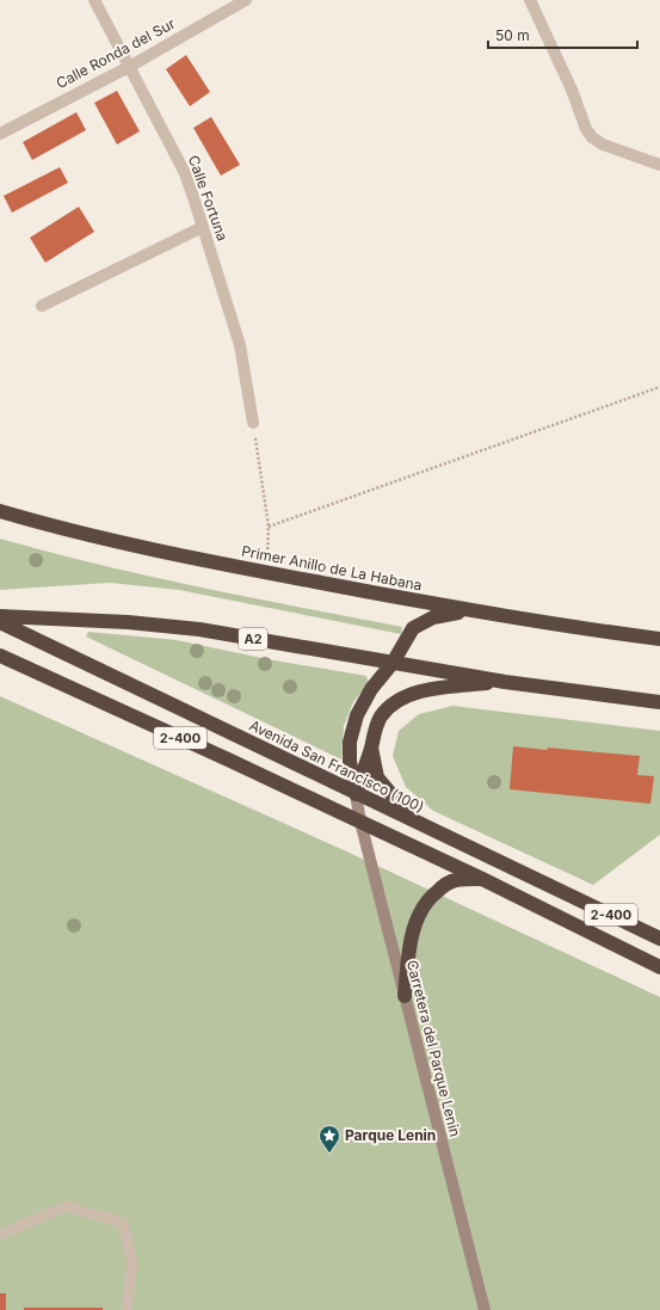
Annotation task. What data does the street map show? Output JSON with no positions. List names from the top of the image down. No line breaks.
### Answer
{"streets":{"highway":["Primer Anillo de La Habana","A2","2-400","Avenida San Francisco (100)"],"street":["Calle Ronda del Sur","Calle Fortuna","Carretera del Parque Lenin"]},"crossings":[["Calle Ronda del Sur","Calle Fortuna"],["2-400","Carretera del Parque Lenin"],["Avenida San Francisco (100)","Carretera del Parque Lenin"]],"places":{"place":["Parque Lenin"]},"scale_bar":"50 m"}
